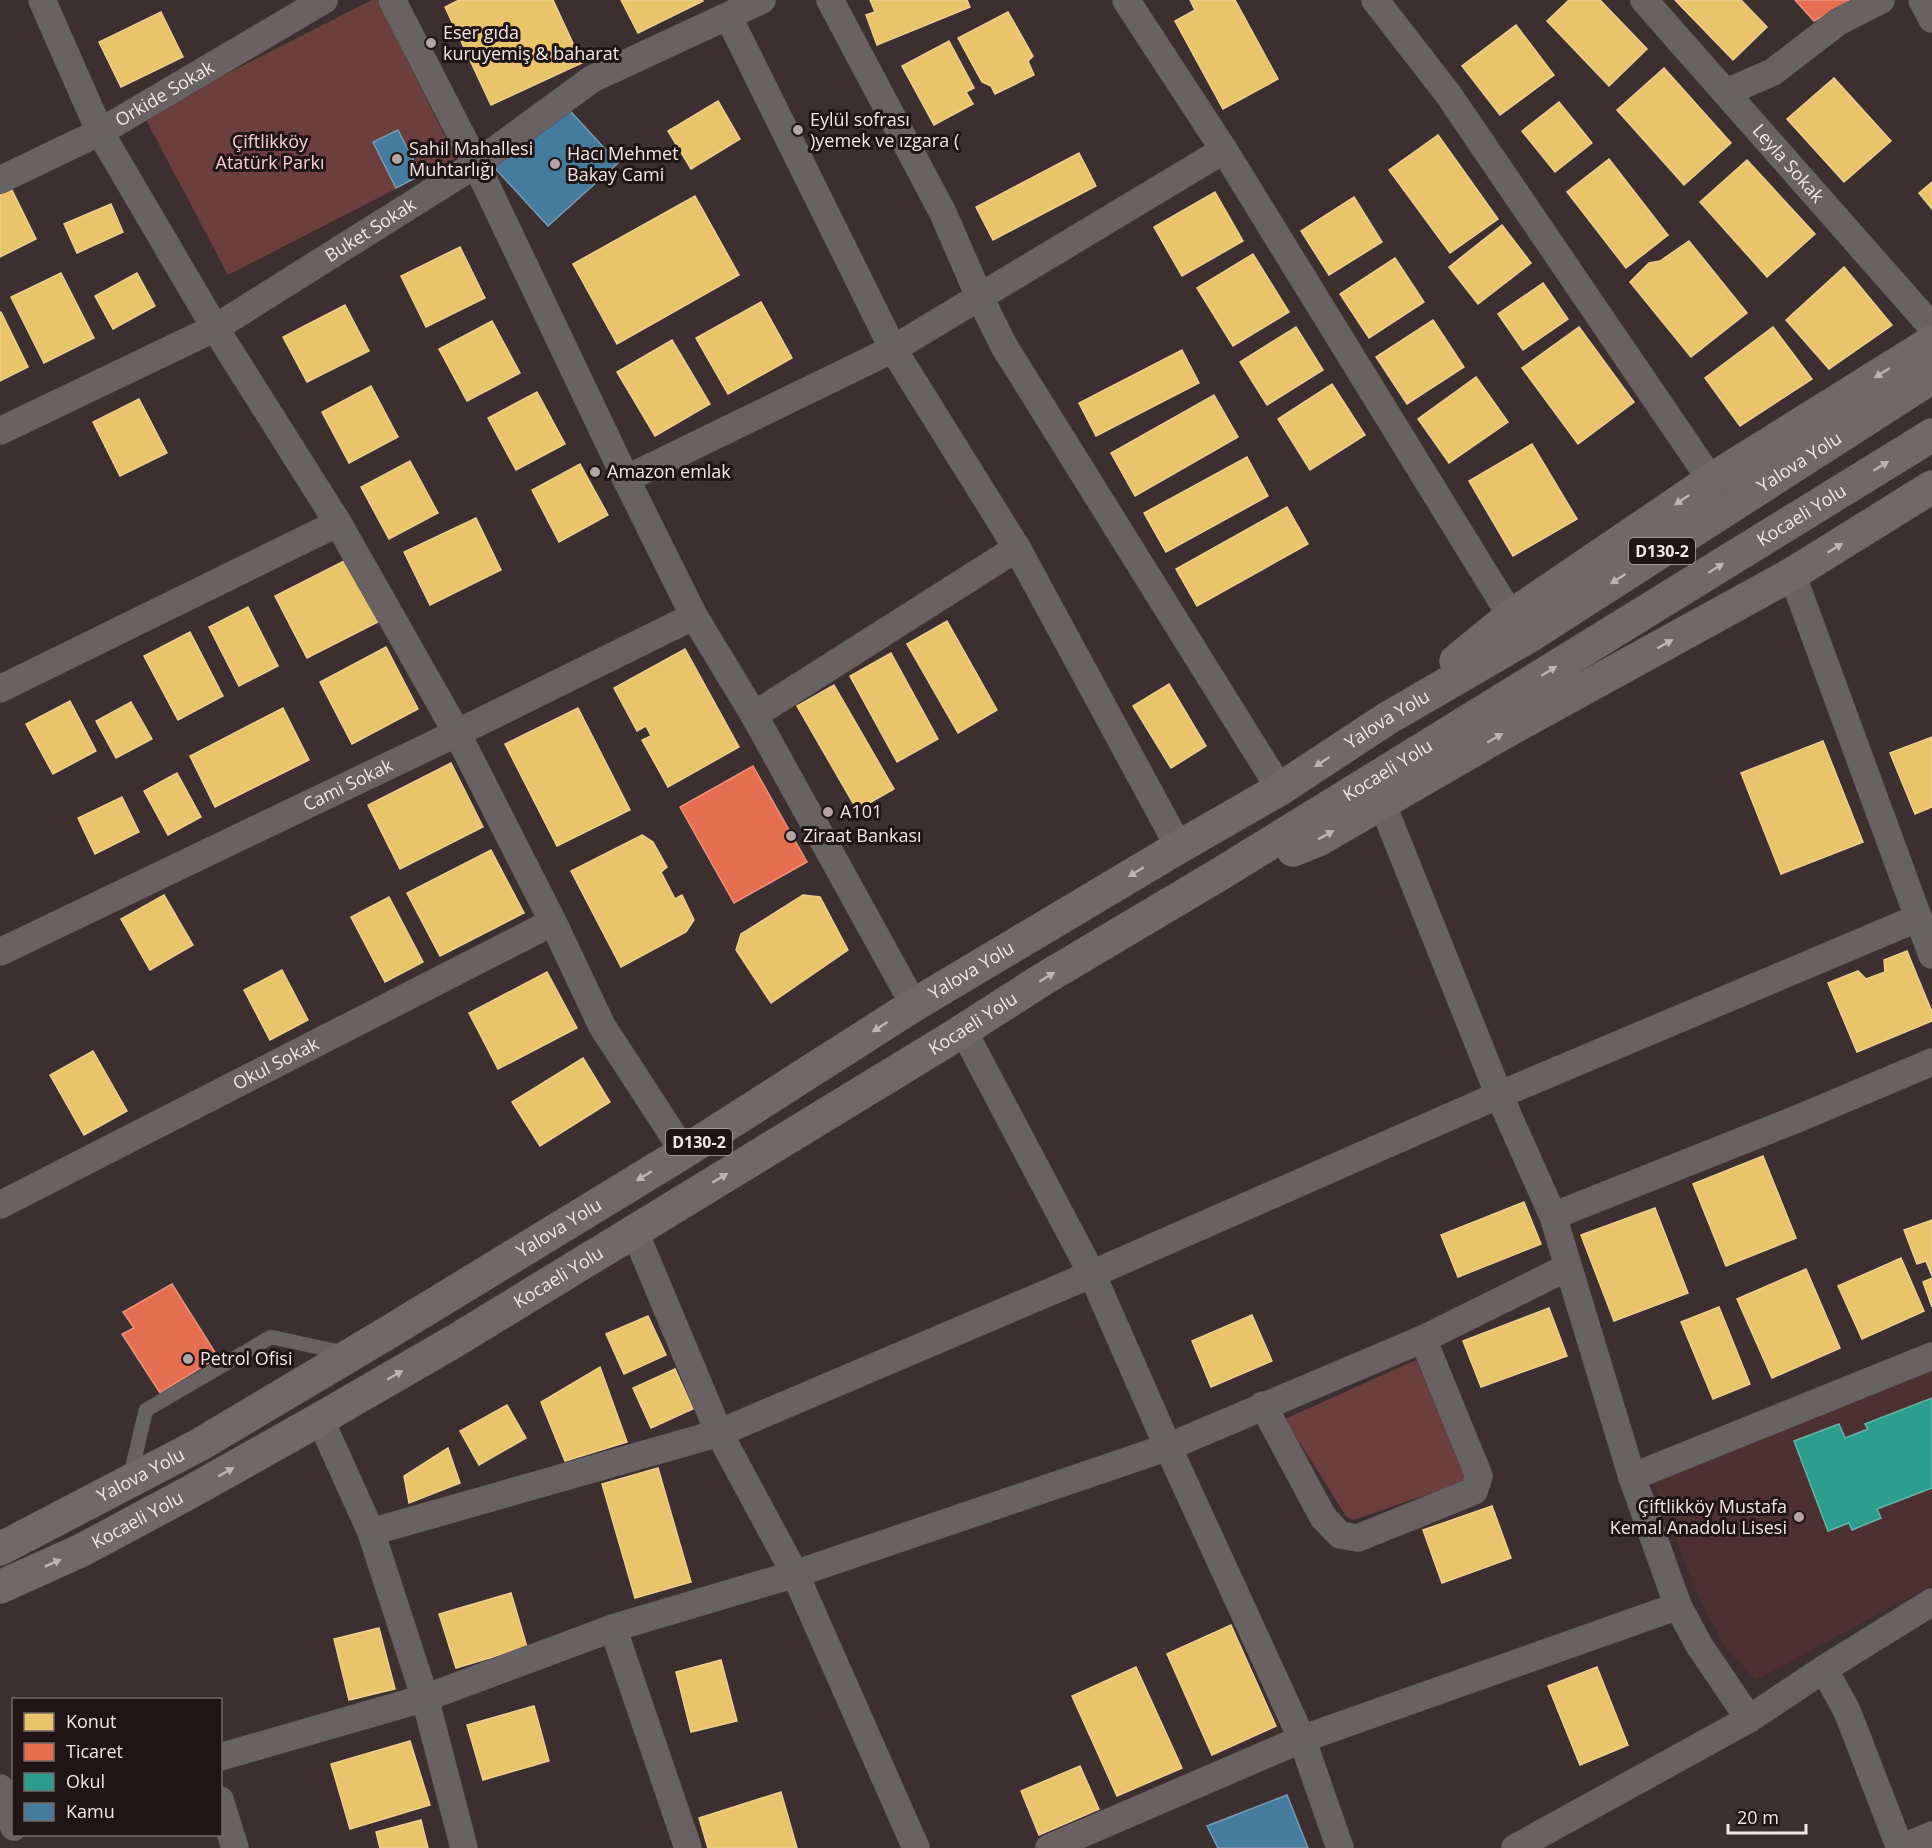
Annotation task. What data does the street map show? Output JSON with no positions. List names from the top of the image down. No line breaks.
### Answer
{"streets":{"highway":["Yalova Yolu","Kocaeli̇ Yolu","D130-2"],"street":["Orkide Sokak","Leyla Sokak","Buket Sokak","Cami Sokak","Okul Sokak"]},"parks":["Çiftlikköy Atatürk Parkı"],"places":["Eser gıda kuruyemiş & baharat","Eylül sofrası )yemek ve ızgara (","Sahil Mahallesi Muhtarlığı","Hacı Mehmet Bakay Cami","Amazon emlak","A101","Ziraat Bankası","Petrol Ofisi","Çiftlikköy Mustafa Kemal Anadolu Lisesi"],"legend":["Konut","Ticaret","Okul","Kamu"],"scale_bar":"20 m"}
